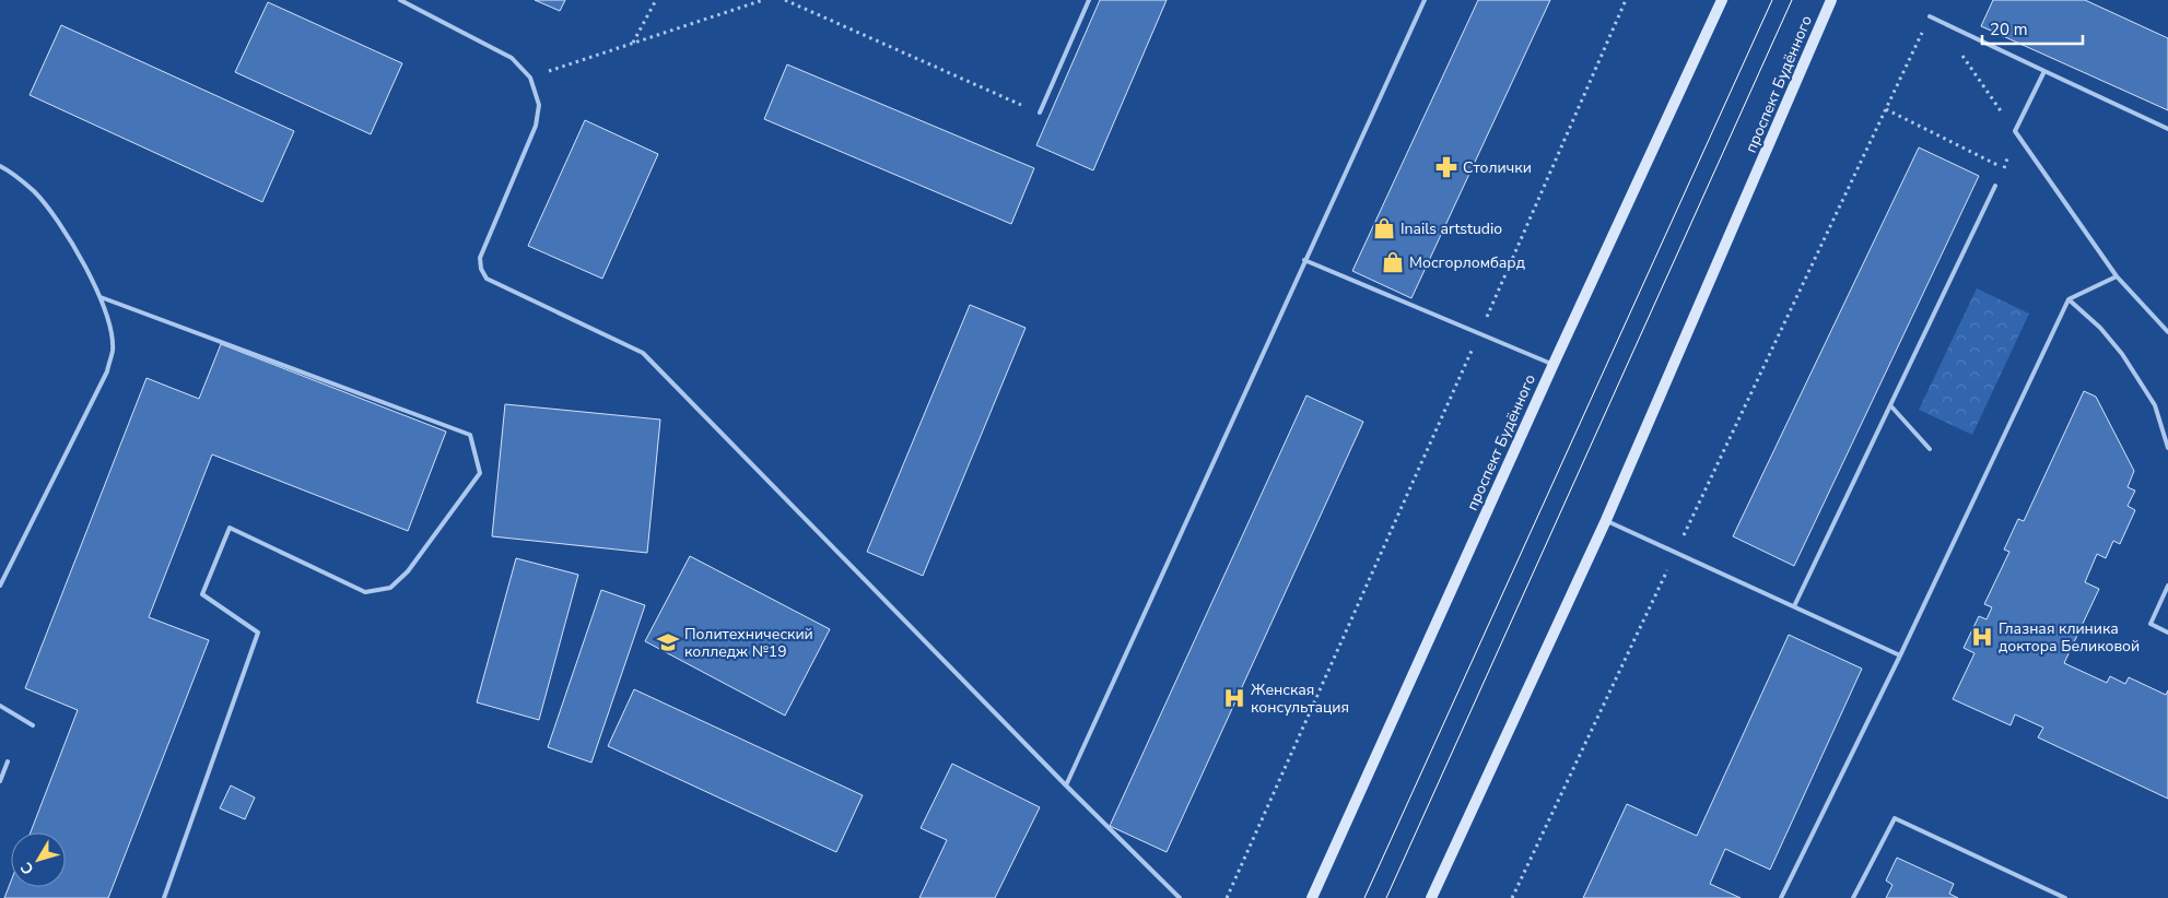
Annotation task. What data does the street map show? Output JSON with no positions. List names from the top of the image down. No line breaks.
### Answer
{"streets":{"main road":["проспект Будённого"]},"places":{"pharmacy":["Столички"],"shop":["Inails artstudio","Мосгорломбард"],"hospital":["Глазная клиника доктора Беликовой","Женская консультация"],"school or university":["Политехнический колледж №19"]},"scale_bar":"20 m","north":"bottom left"}
